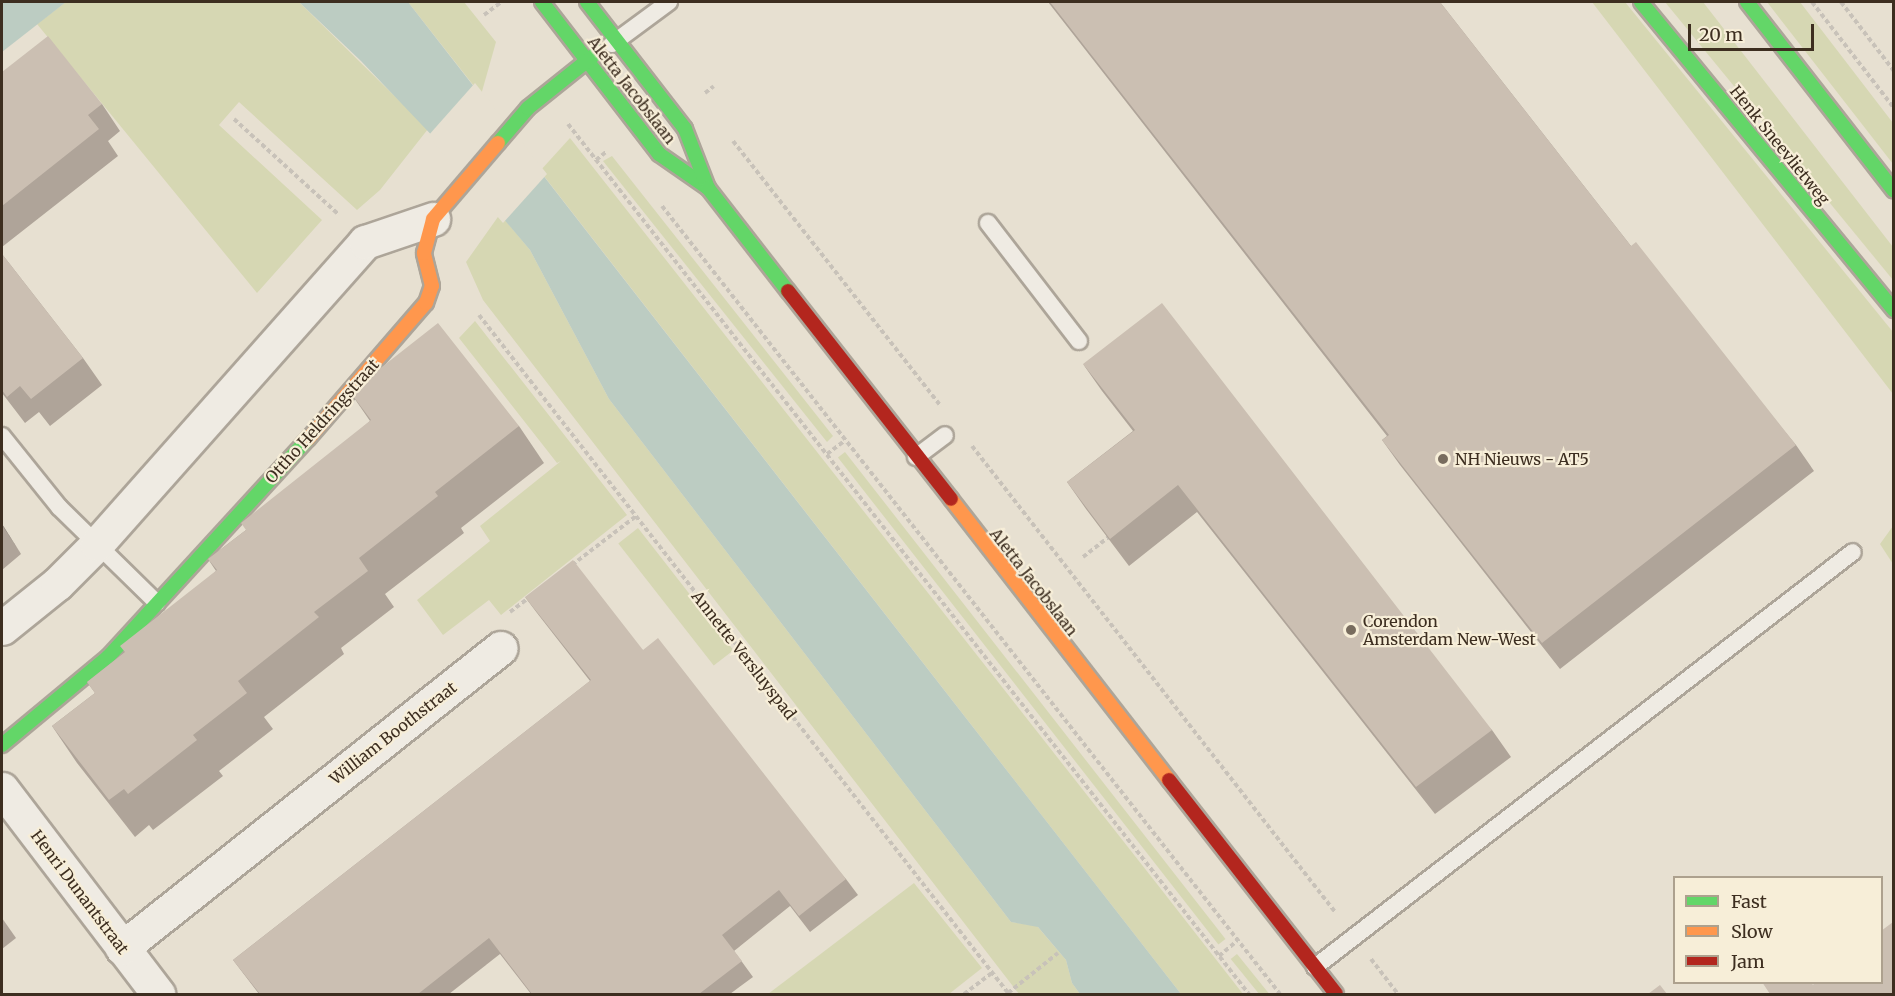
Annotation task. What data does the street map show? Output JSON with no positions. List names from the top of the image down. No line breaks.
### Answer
{"streets":{"street":["Aletta Jacobslaan","Henk Sneevlietweg","Ottho Heldringstraat","William Boothstraat","Henri Dunantstraat"],"path":["Annette Versluyspad"]},"crossings":[["Aletta Jacobslaan","Ottho Heldringstraat"],["William Boothstraat","Henri Dunantstraat"]],"places":["NH Nieuws - AT5","Corendon Amsterdam New-West"],"legend":["Fast","Slow","Jam"],"scale_bar":"20 m"}
